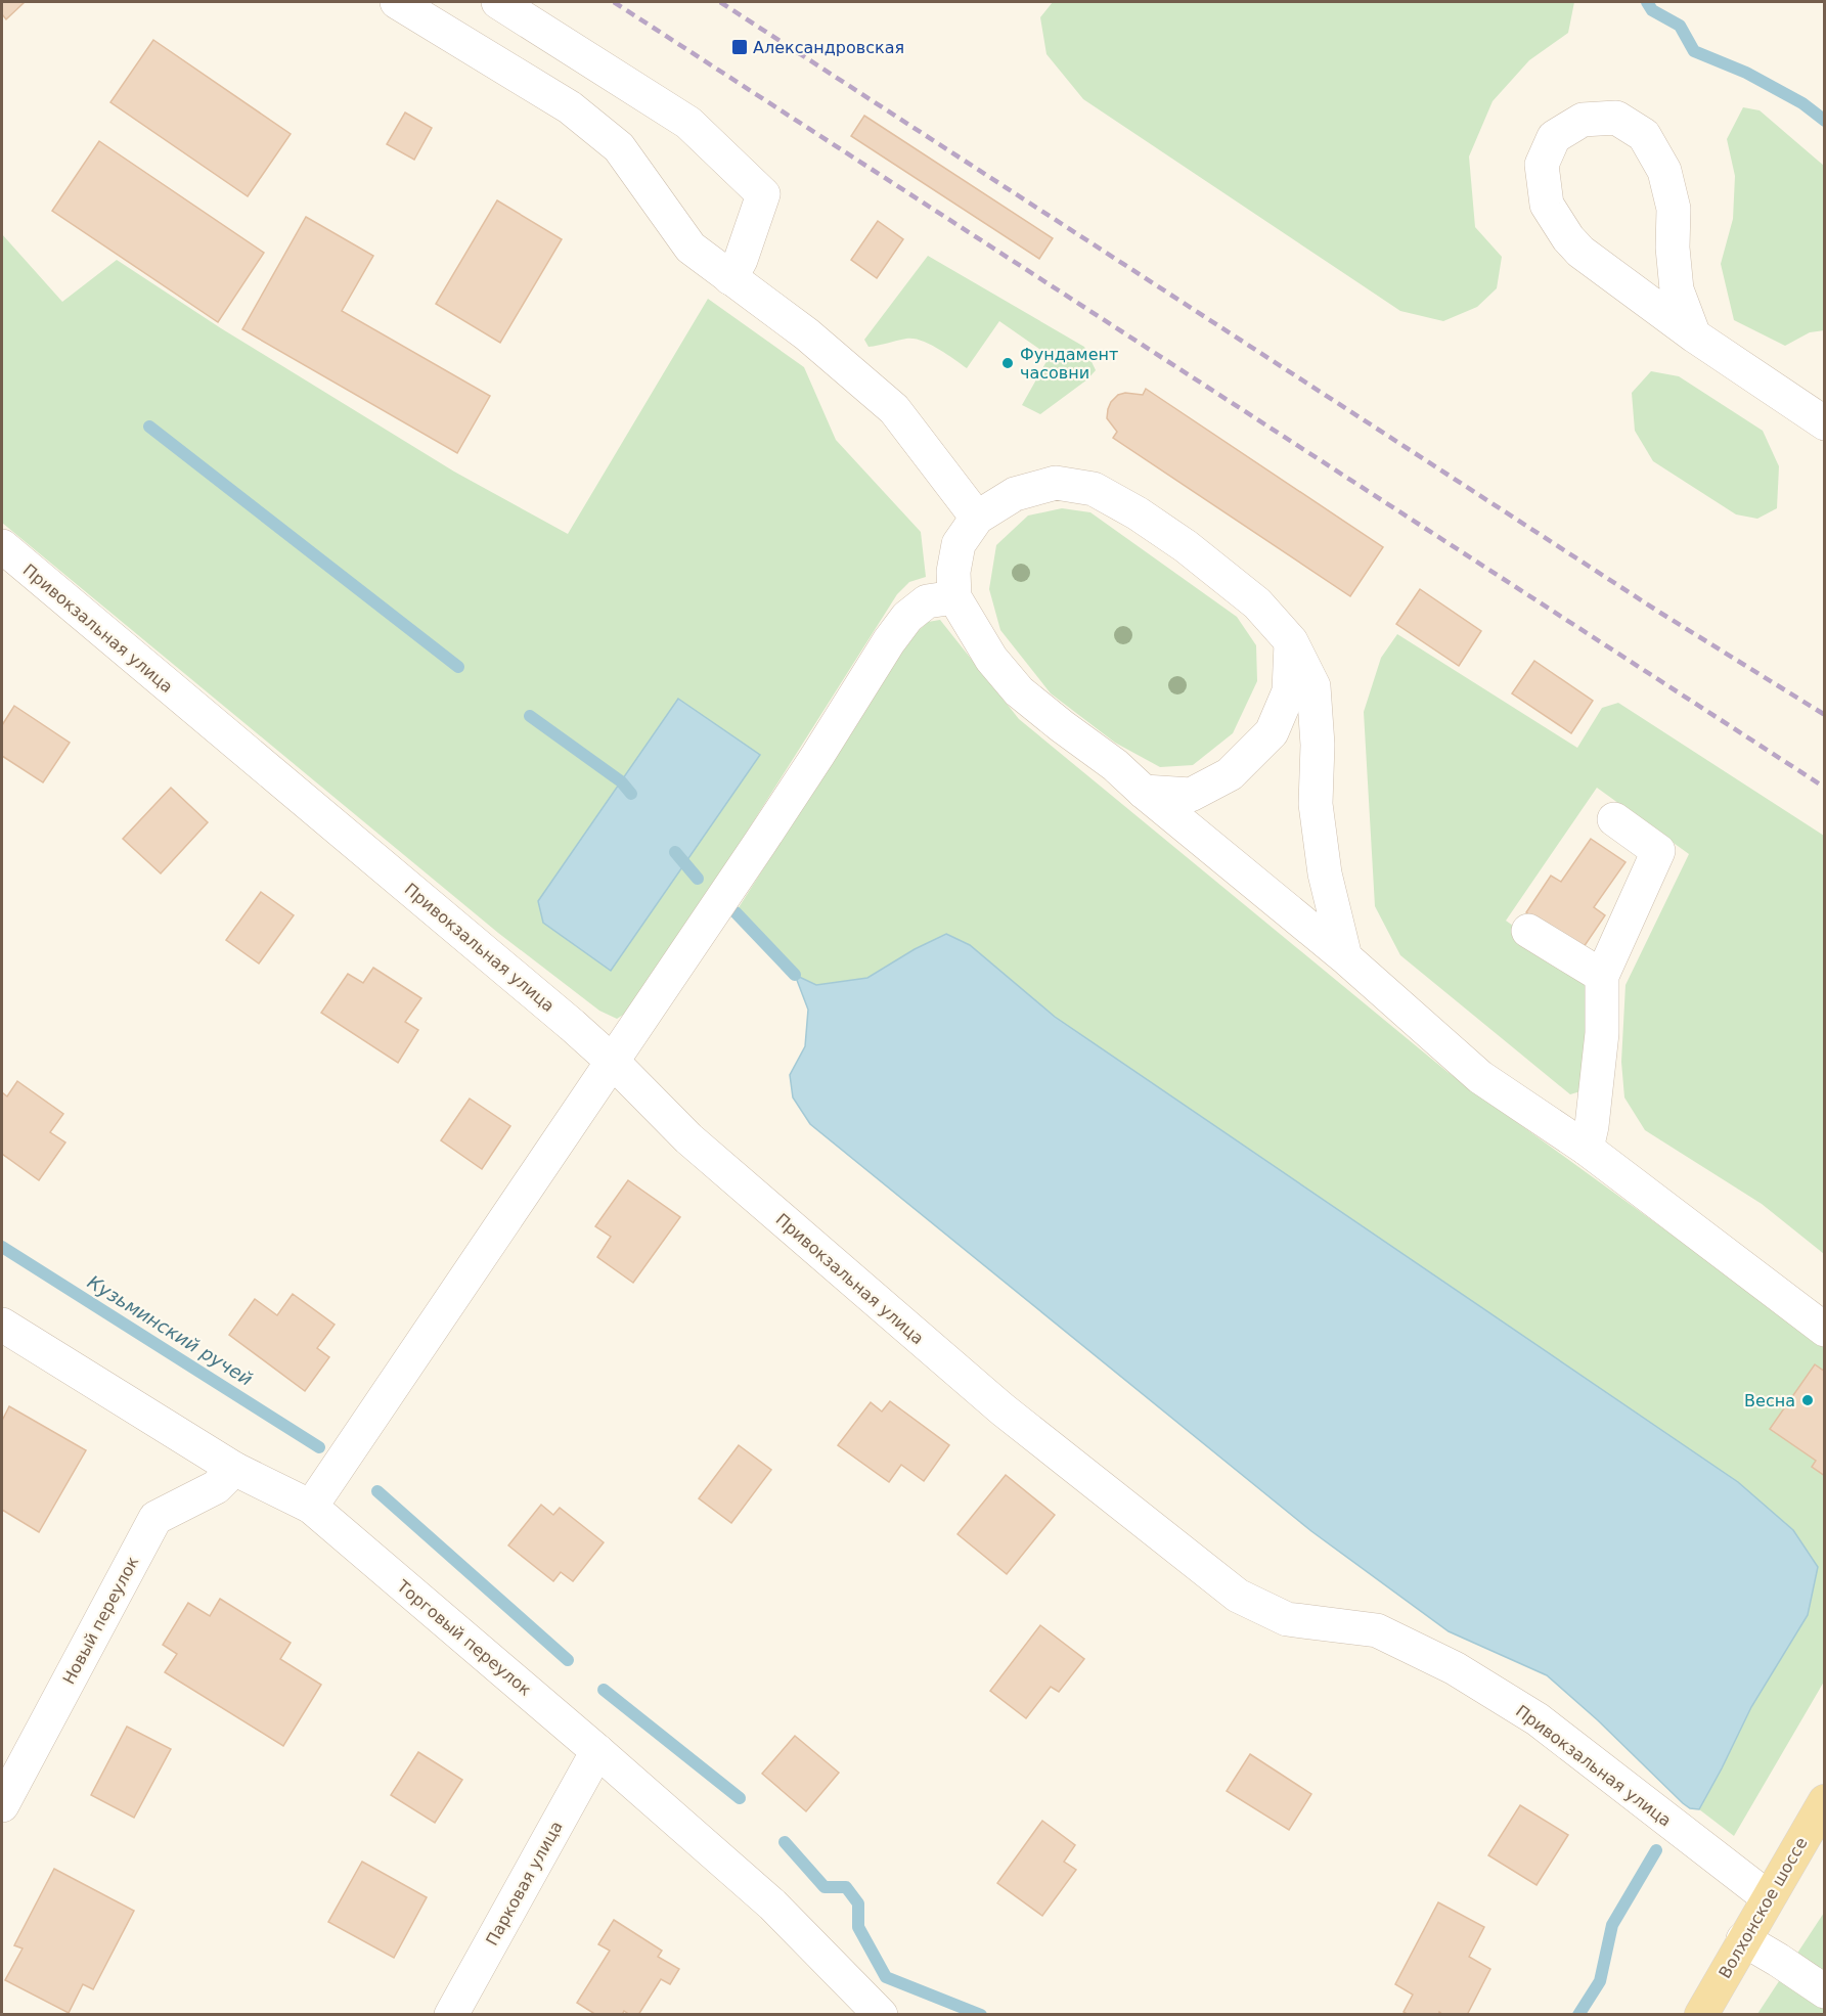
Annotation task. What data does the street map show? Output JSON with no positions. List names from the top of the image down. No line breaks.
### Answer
{"streets":{"main road":["Волхонское шоссе"],"street":["Привокзальная улица","Новый переулок","Торговый переулок","Парковая улица"]},"crossings":[["Привокзальная улица","Волхонское шоссе"],["Новый переулок","Торговый переулок"],["Торговый переулок","Парковая улица"]],"water":["Кузьминский ручей"],"places":{"transit":["Александровская"],"other":["Фундамент часовни","Весна"]}}
